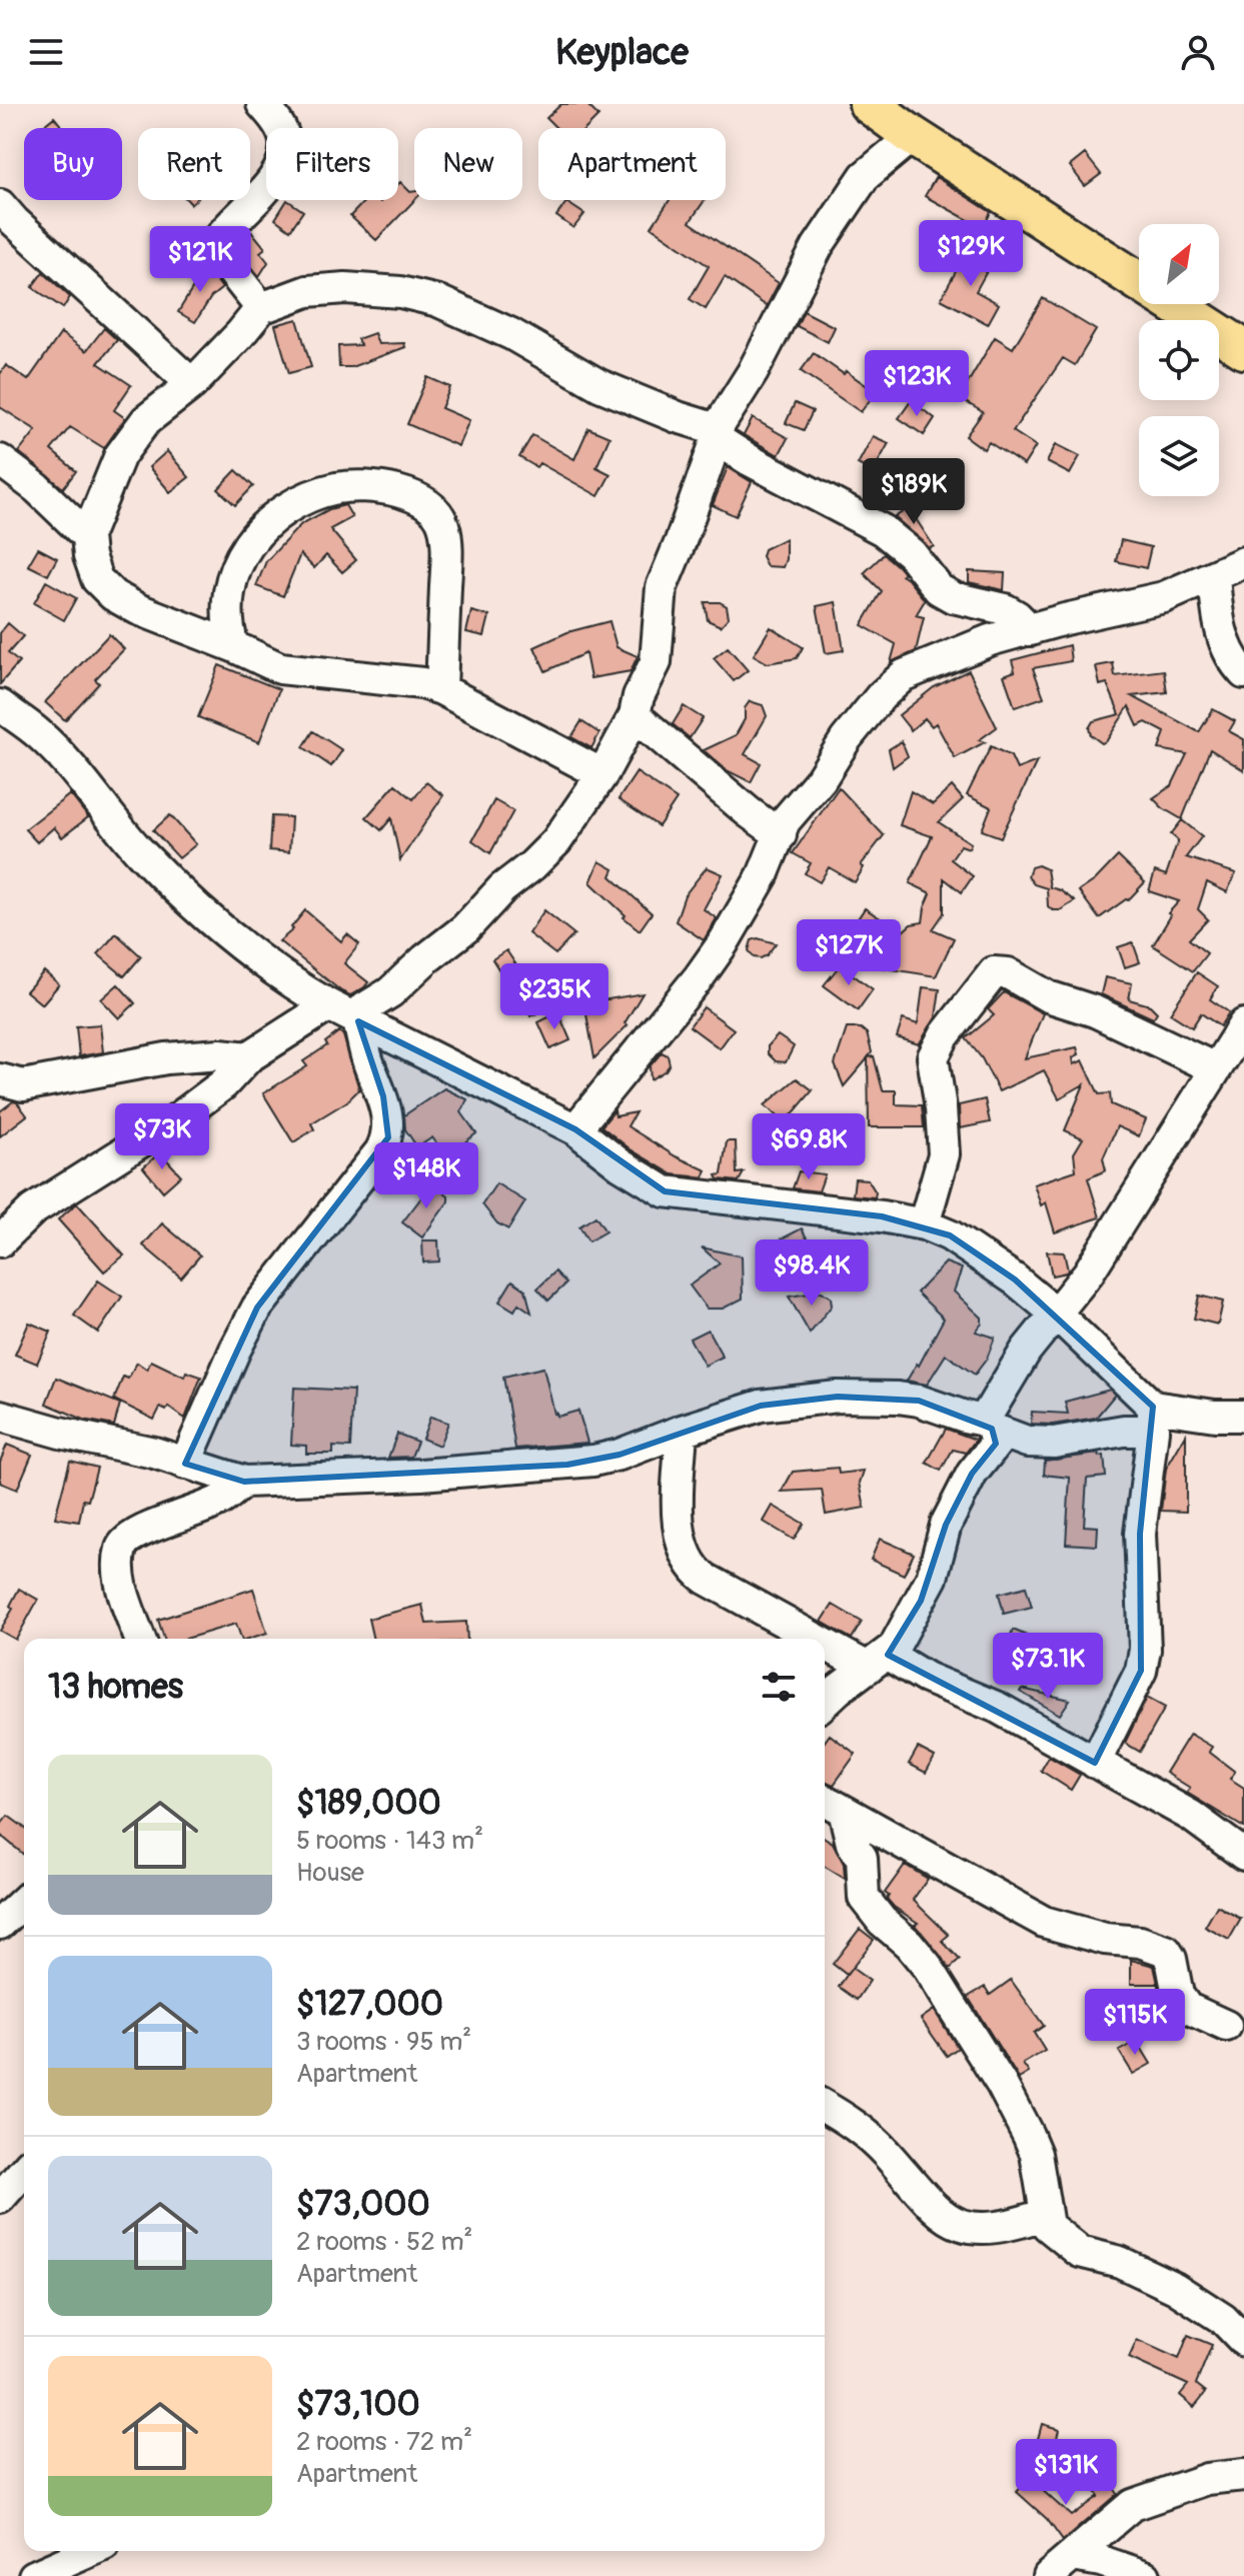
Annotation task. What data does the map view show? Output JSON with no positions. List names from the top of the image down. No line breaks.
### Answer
{"north":"top right","page":{"header":"Keyplace","chip":["Buy","Rent","Filters","New","Apartment"],"price":["$129K","$121K","$123K","$189K","$127K","$235K","$73K","$69.8K","$148K","$98.4K","$73.1K","$115K","$131K"],"heading":"13 homes","list":[{"name":"$189,000","note":"5 rooms · 143 m² · House"},{"name":"$127,000","note":"3 rooms · 95 m² · Apartment"},{"name":"$73,000","note":"2 rooms · 52 m² · Apartment"},{"name":"$73,100","note":"2 rooms · 72 m² · Apartment"}]}}
